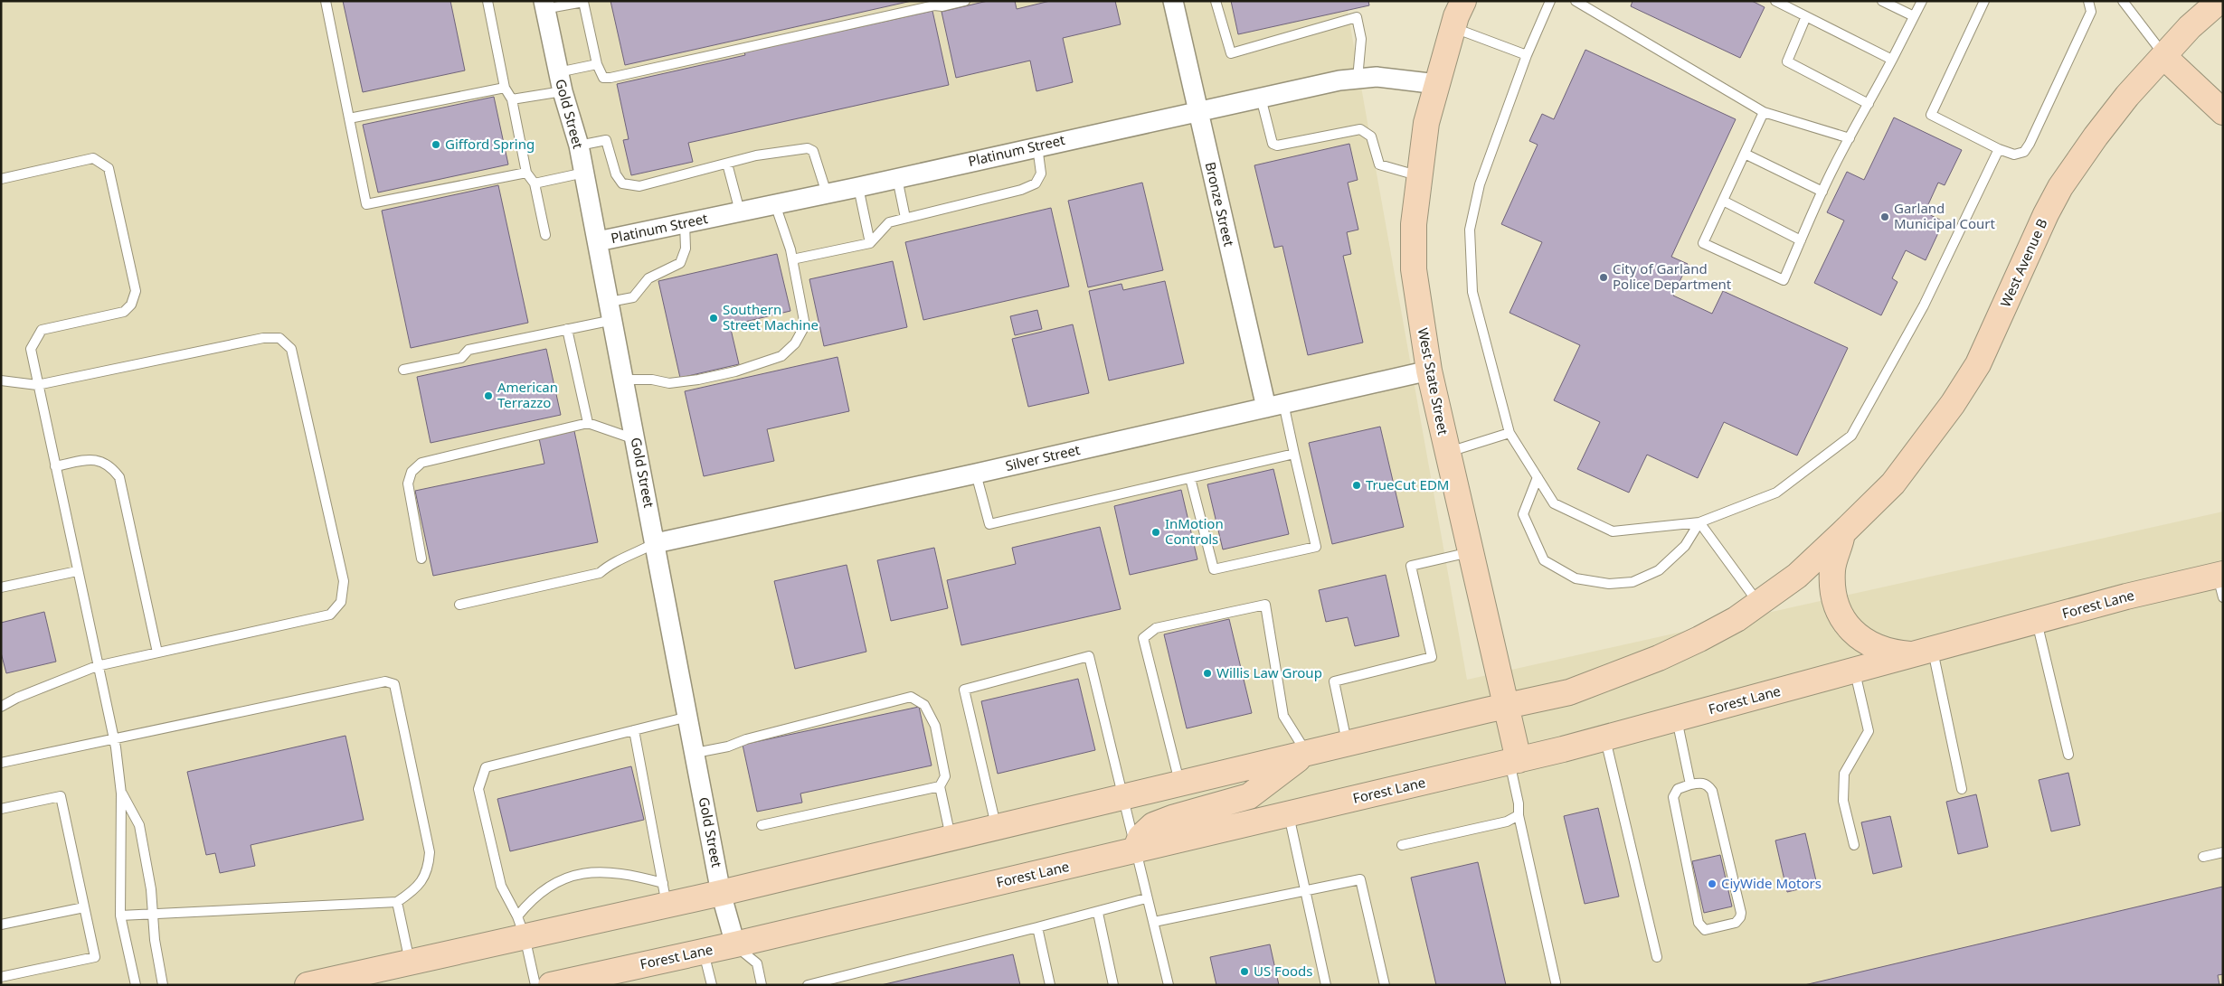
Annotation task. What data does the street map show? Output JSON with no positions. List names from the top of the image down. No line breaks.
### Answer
{"streets":{"main road":["West Avenue B","West State Street","Forest Lane"],"street":["Gold Street","Platinum Street","Bronze Street","Silver Street"]},"crossings":[["Gold Street","Platinum Street"],["Gold Street","Silver Street"],["Gold Street","Forest Lane"],["Platinum Street","Bronze Street"],["Platinum Street","West State Street"],["Bronze Street","Silver Street"],["West State Street","Silver Street"],["West State Street","Forest Lane"]],"places":["Gifford Spring","Garland Municipal Court","City of Garland Police Department","Southern Street Machine","American Terrazzo","TrueCut EDM","InMotion Controls","Willis Law Group","CiyWide Motors","US Foods"]}
